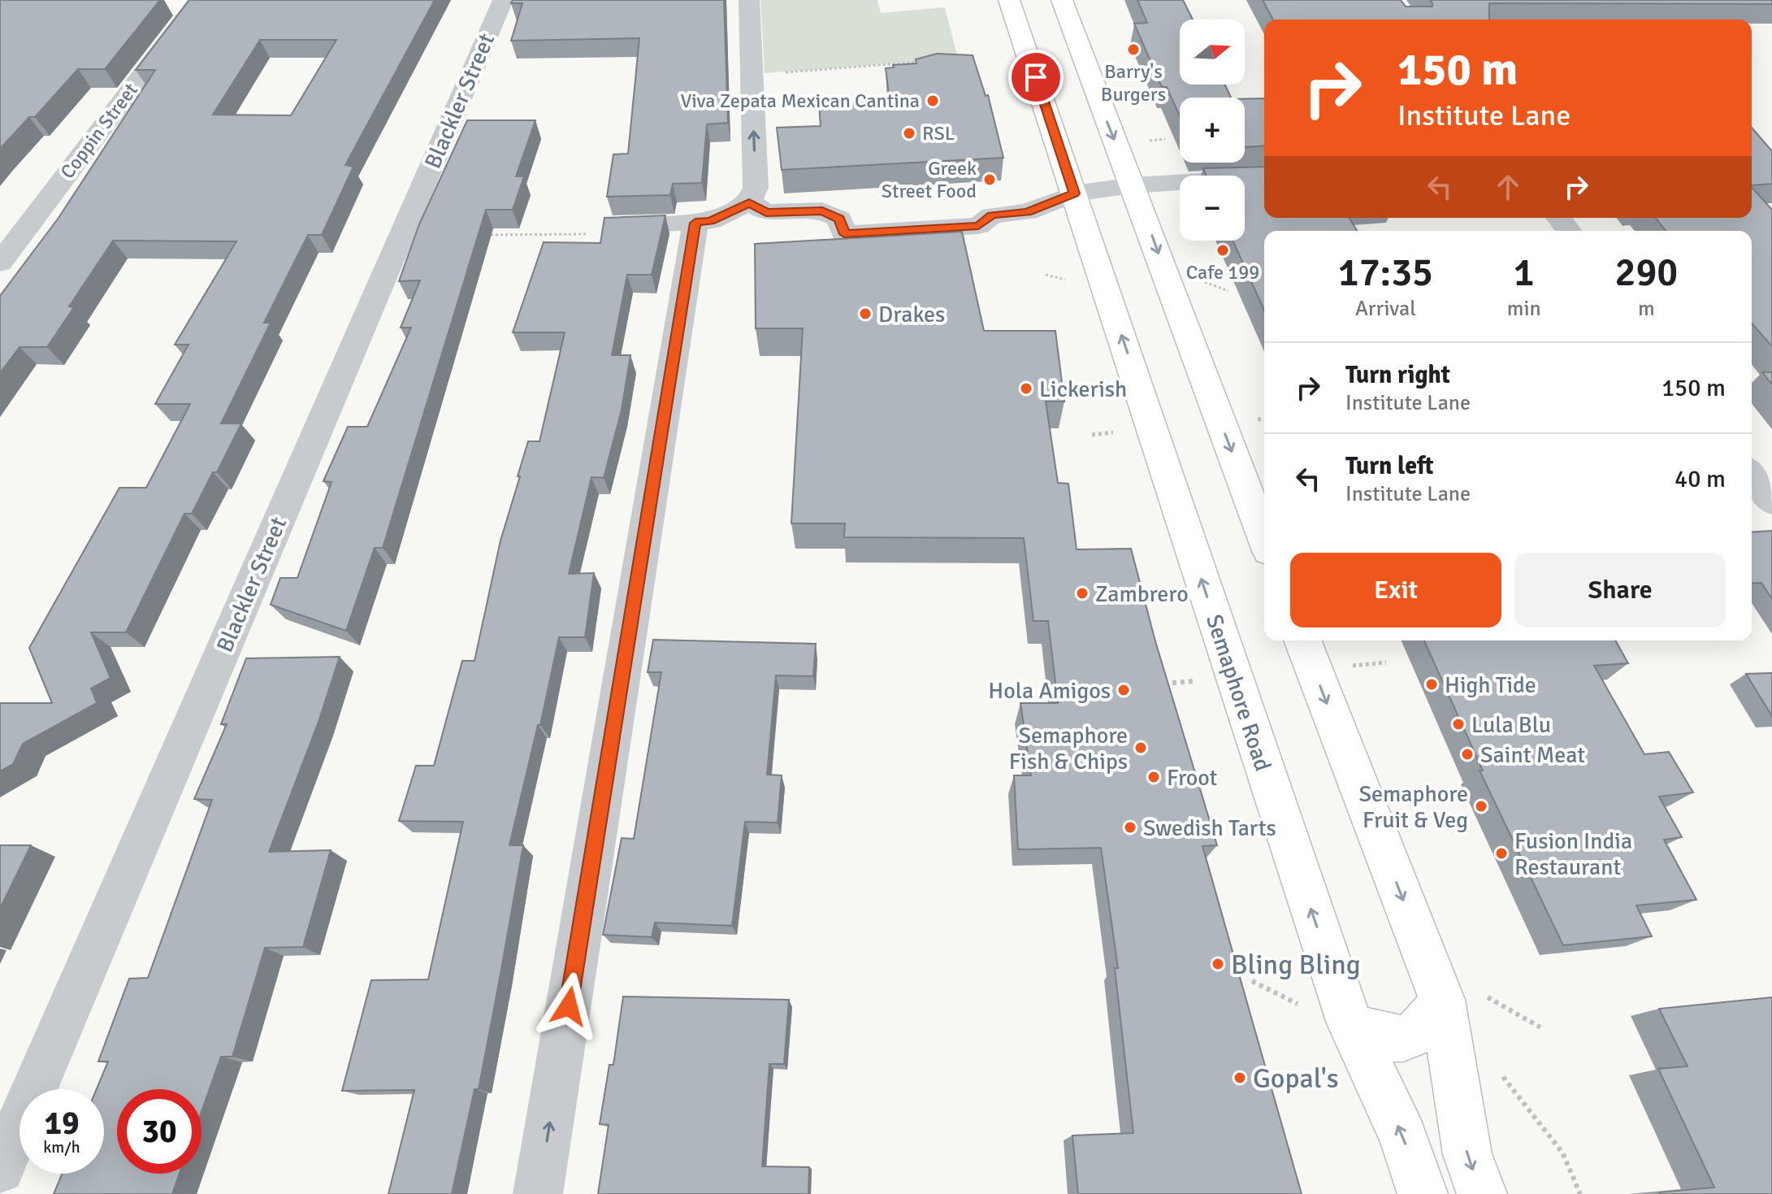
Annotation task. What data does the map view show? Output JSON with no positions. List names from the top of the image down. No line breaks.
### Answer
{"streets":{"main road":["Semaphore Road"],"street":["Blackler Street","Coppin Street"]},"places":["Barry's Burgers","Viva Zepata Mexican Cantina","RSL","Greek Street Food","Cafe 199","Drakes","Lickerish","Zambrero","High Tide","Hola Amigos","Lula Blu","Semaphore Fish & Chips","Saint Meat","Froot","Semaphore Fruit & Veg","Swedish Tarts","Fusion India Restaurant","Bling Bling","Gopal's"],"north":"right","page":{"map_buttons":["+","−"],"turn":["150 m","Institute Lane"],"eta":["17:35","Arrival","1","min","290","m"],"list":[{"name":"Turn right","note":"Institute Lane","value":"150 m"},{"name":"Turn left","note":"Institute Lane","value":"40 m"}],"buttons":["Exit","Share"],"speed":"19 km/h","limit":"30"}}
